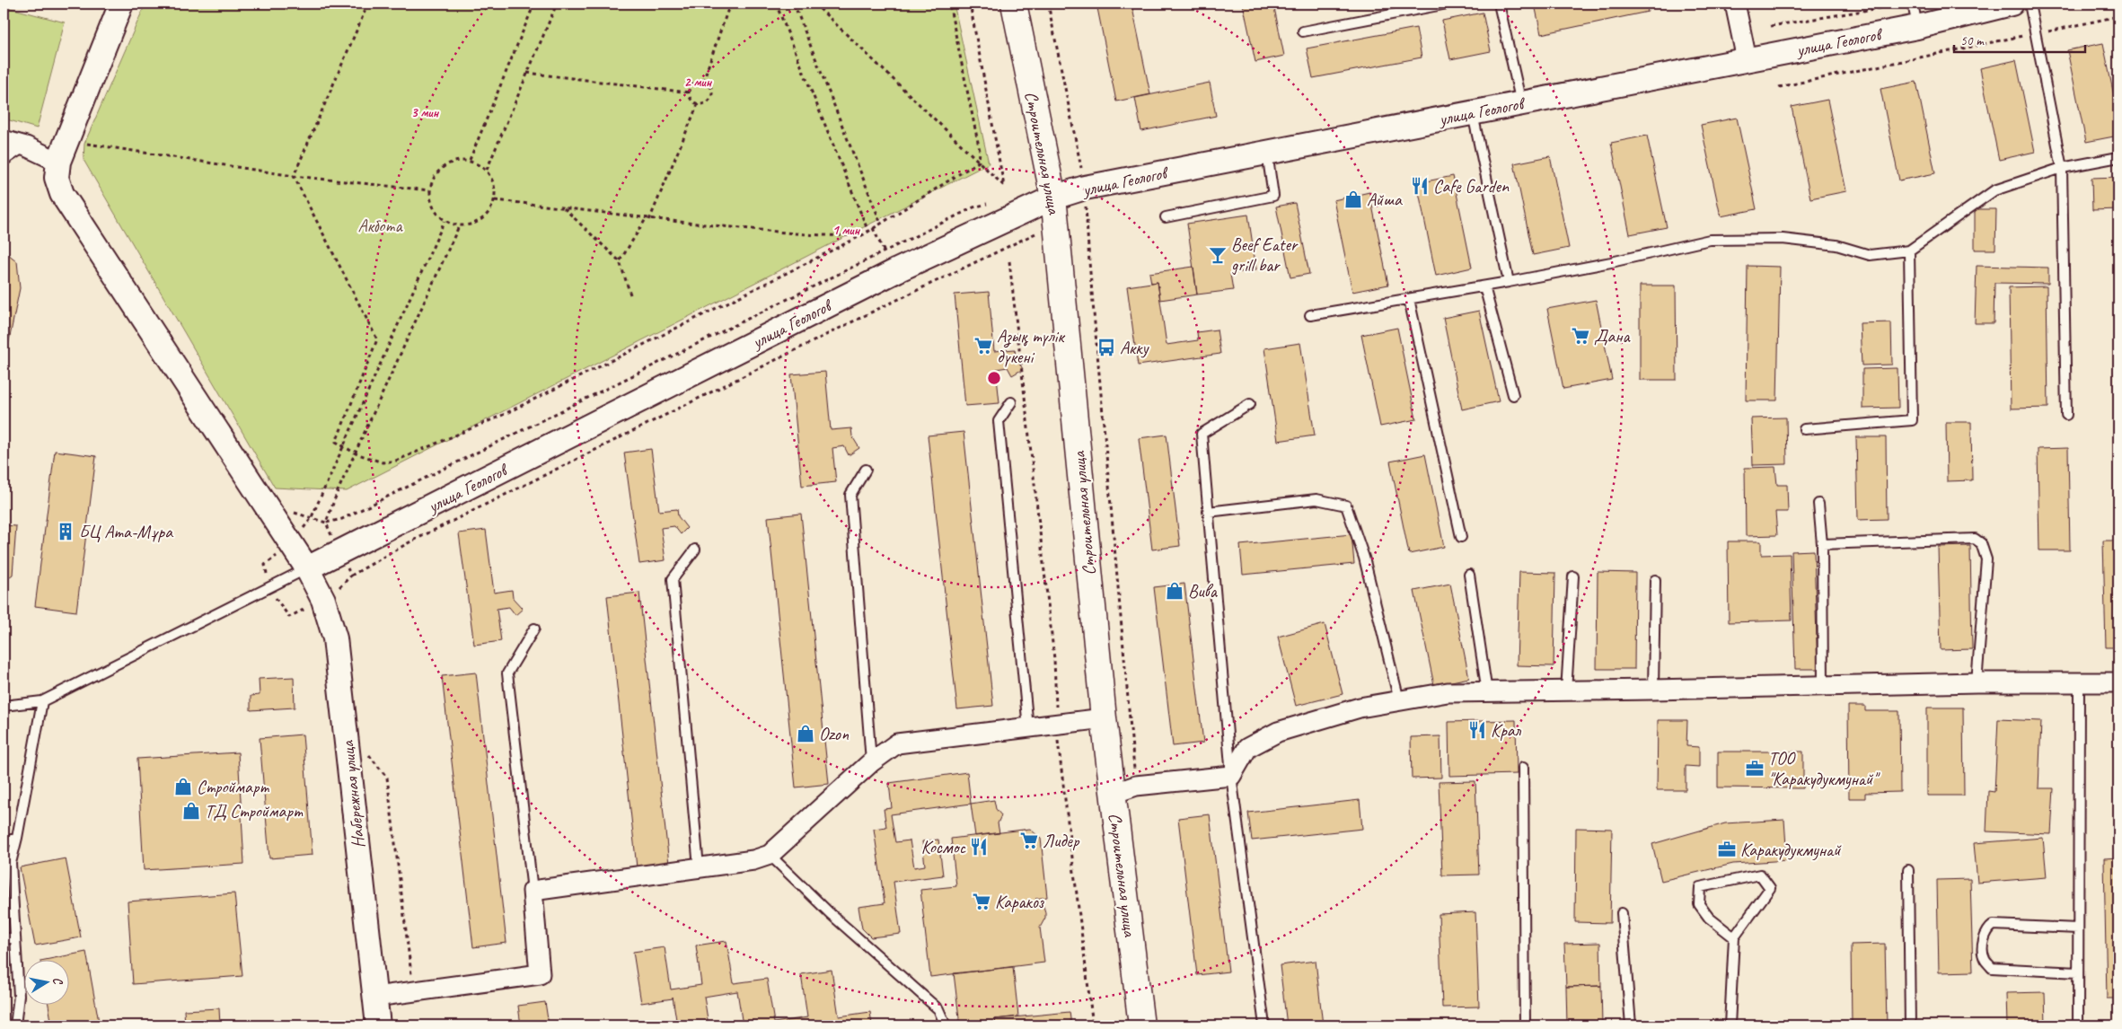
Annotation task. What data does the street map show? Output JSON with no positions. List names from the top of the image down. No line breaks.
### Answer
{"streets":{"main road":["Строительная улица"],"street":["улица Геологов","Набережная улица"]},"crossings":[["улица Геологов","Строительная улица"],["улица Геологов","Набережная улица"]],"parks":["Акбота"],"places":{"restaurant":["Cafe Garden","Крал","Космос"],"shop":["Айша","Вива","Ozon","Строймарт","ТД Строймарт"],"bar":["Beef Eater grill bar"],"supermarket":["Дана","Азық түлік дүкені","Лидер","Каракоз"],"bus stop":["Акку"],"building":["БЦ Ата-Мұра"],"office":["ТОО \"Каракудукмунай\"","Каракудукмунай"]},"scale_bar":"50 m","north":"right","rings":["2 мин","3 мин","1 мин"]}
